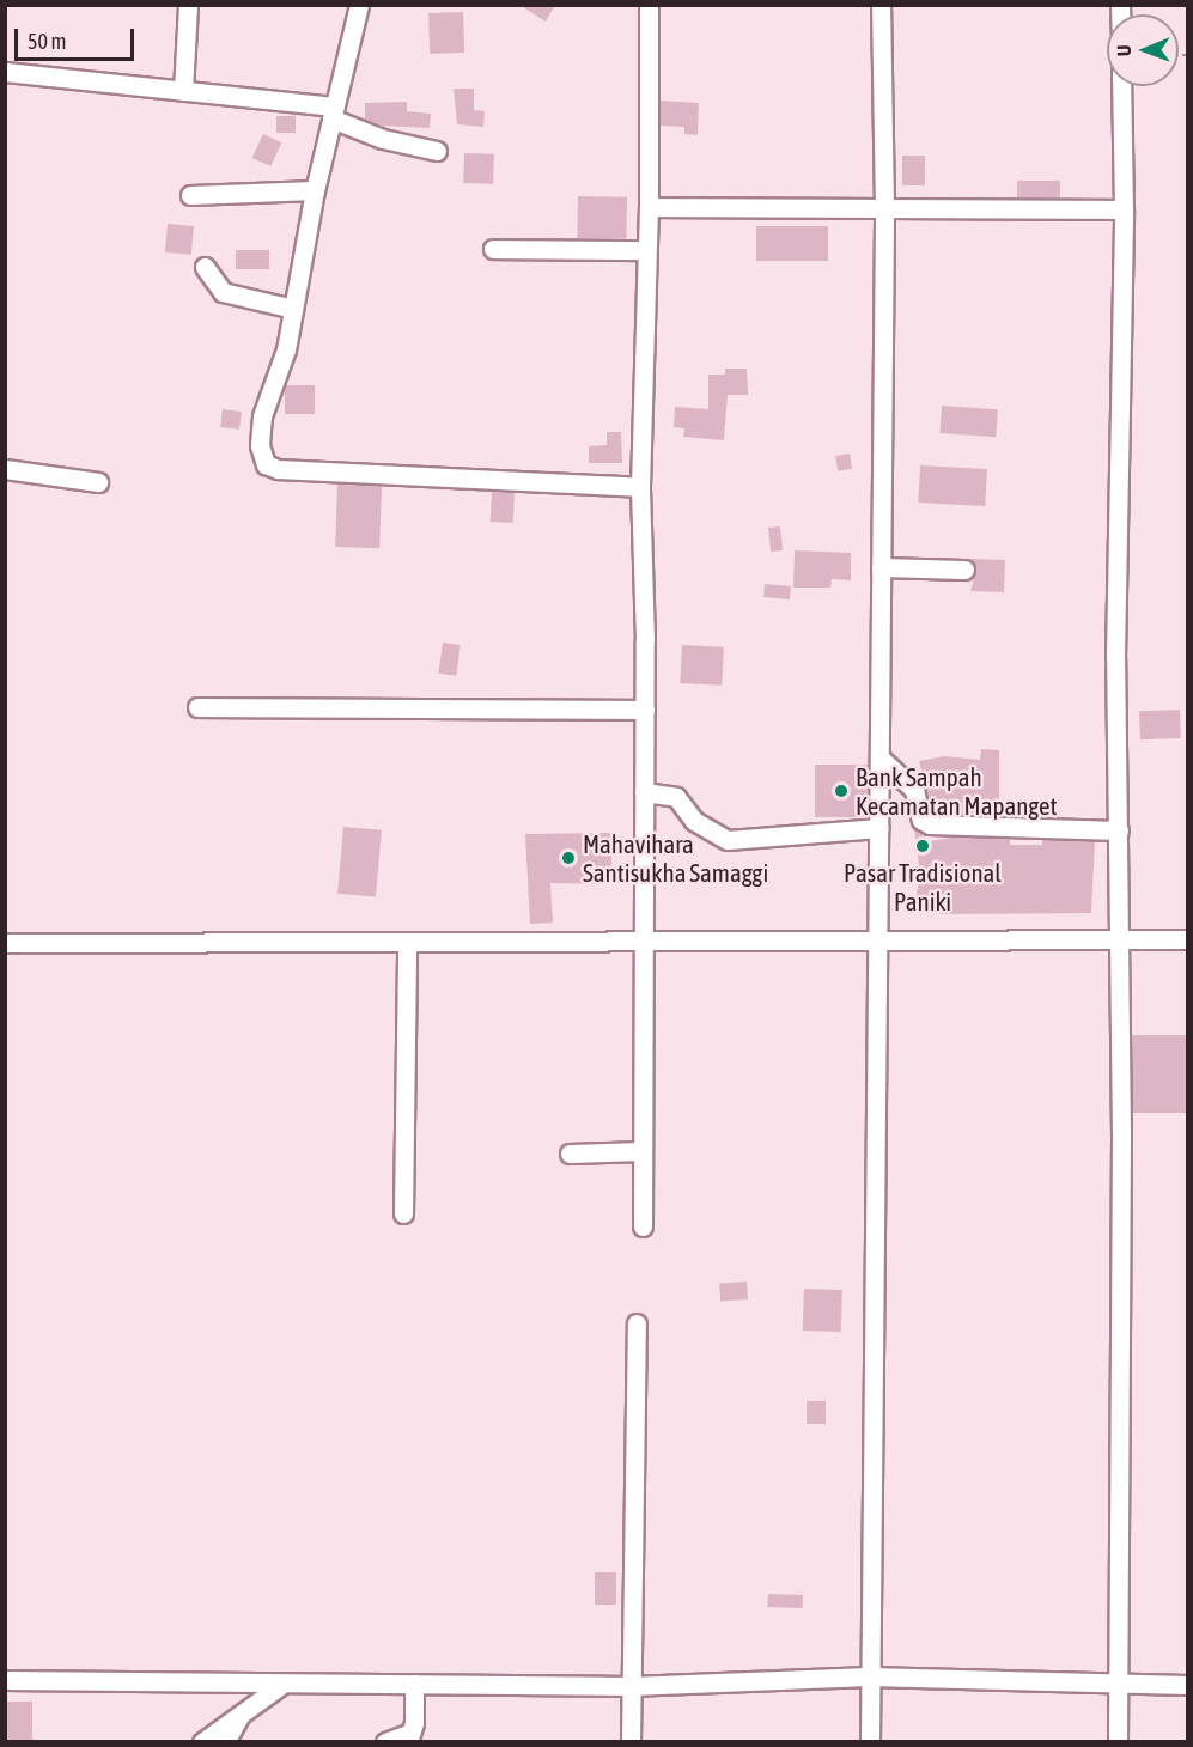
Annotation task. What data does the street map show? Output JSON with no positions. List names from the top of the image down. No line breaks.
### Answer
{"places":["Bank Sampah Kecamatan Mapanget","Pasar Tradisional Paniki","Mahavihara Santisukha Samaggi"],"scale_bar":"50 m","north":"left"}
